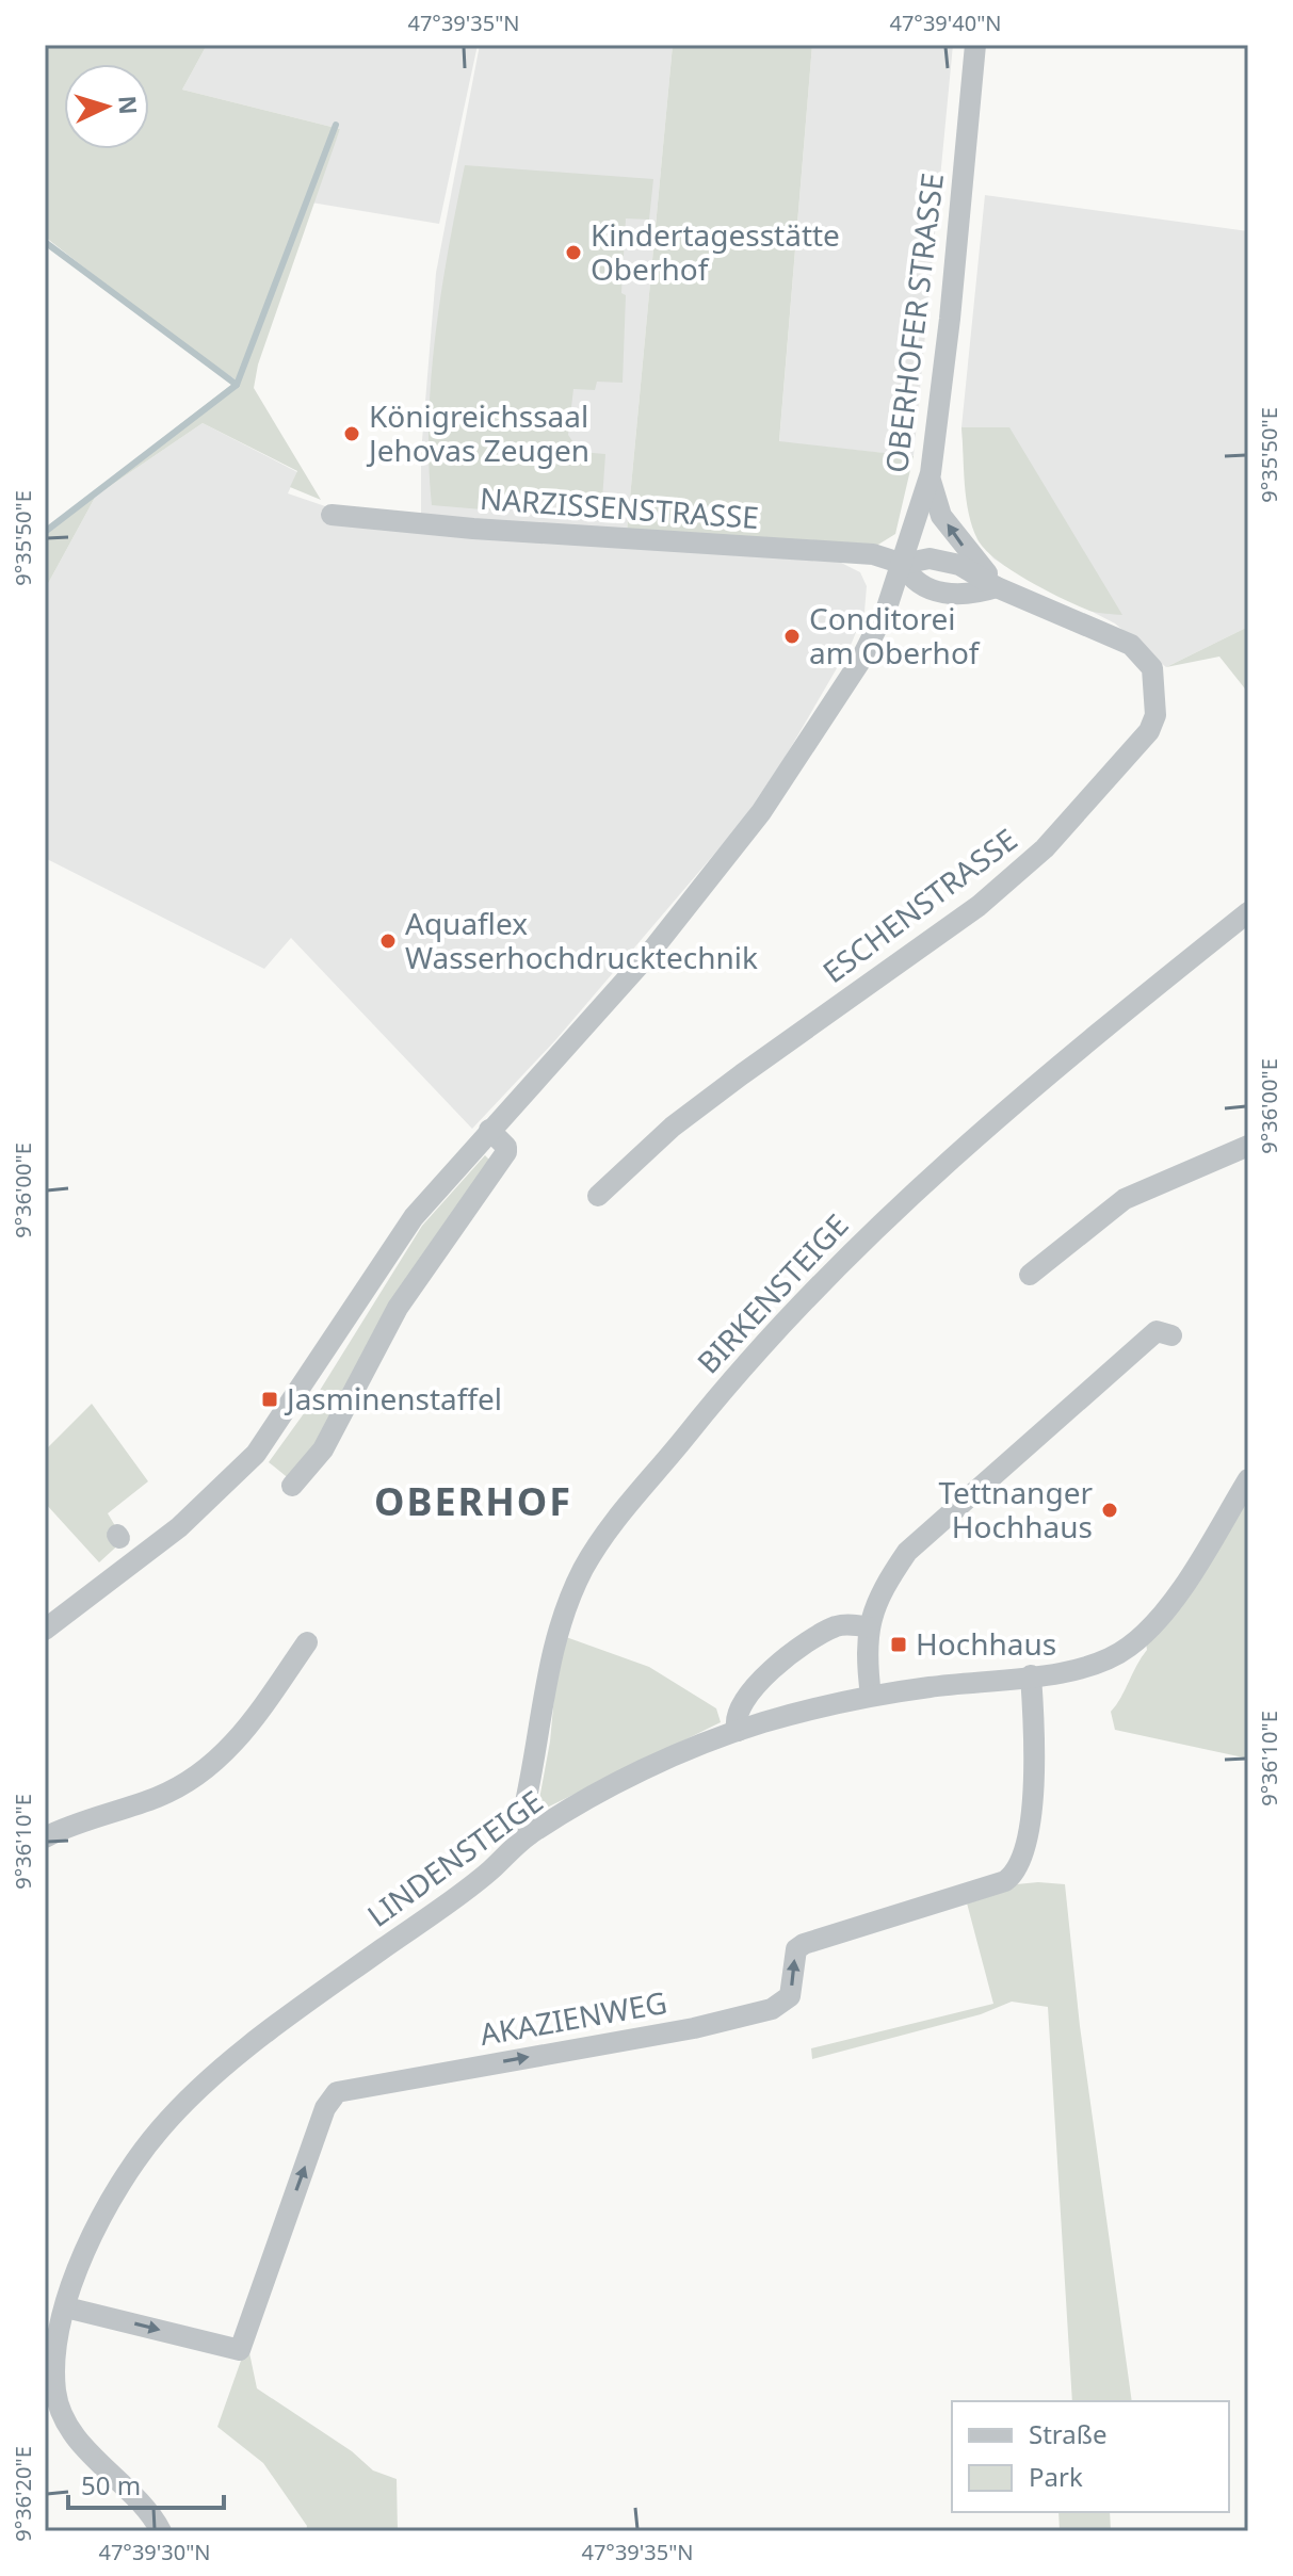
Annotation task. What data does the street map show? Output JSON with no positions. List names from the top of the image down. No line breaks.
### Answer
{"streets":{"street":["OBERHOFER STRASSE","NARZISSENSTRASSE","ESCHENSTRASSE","BIRKENSTEIGE","LINDENSTEIGE","AKAZIENWEG"]},"crossings":[["OBERHOFER STRASSE","NARZISSENSTRASSE"],["OBERHOFER STRASSE","ESCHENSTRASSE"],["NARZISSENSTRASSE","ESCHENSTRASSE"],["BIRKENSTEIGE","LINDENSTEIGE"],["LINDENSTEIGE","AKAZIENWEG"]],"one_way":["AKAZIENWEG"],"districts":["OBERHOF"],"places":{"other":["Kindertagesstätte Oberhof","Königreichssaal Jehovas Zeugen","Conditorei am Oberhof","Aquaflex Wasserhochdrucktechnik","Tettnanger Hochhaus"],"transit":["Jasminenstaffel","Hochhaus"]},"legend":["Straße","Park"],"scale_bar":"50 m","north":"right","coordinates":["47°39'35\"N","47°39'40\"N","9°35'50\"E","9°36'00\"E","9°36'10\"E","9°36'20\"E","47°39'30\"N"]}
